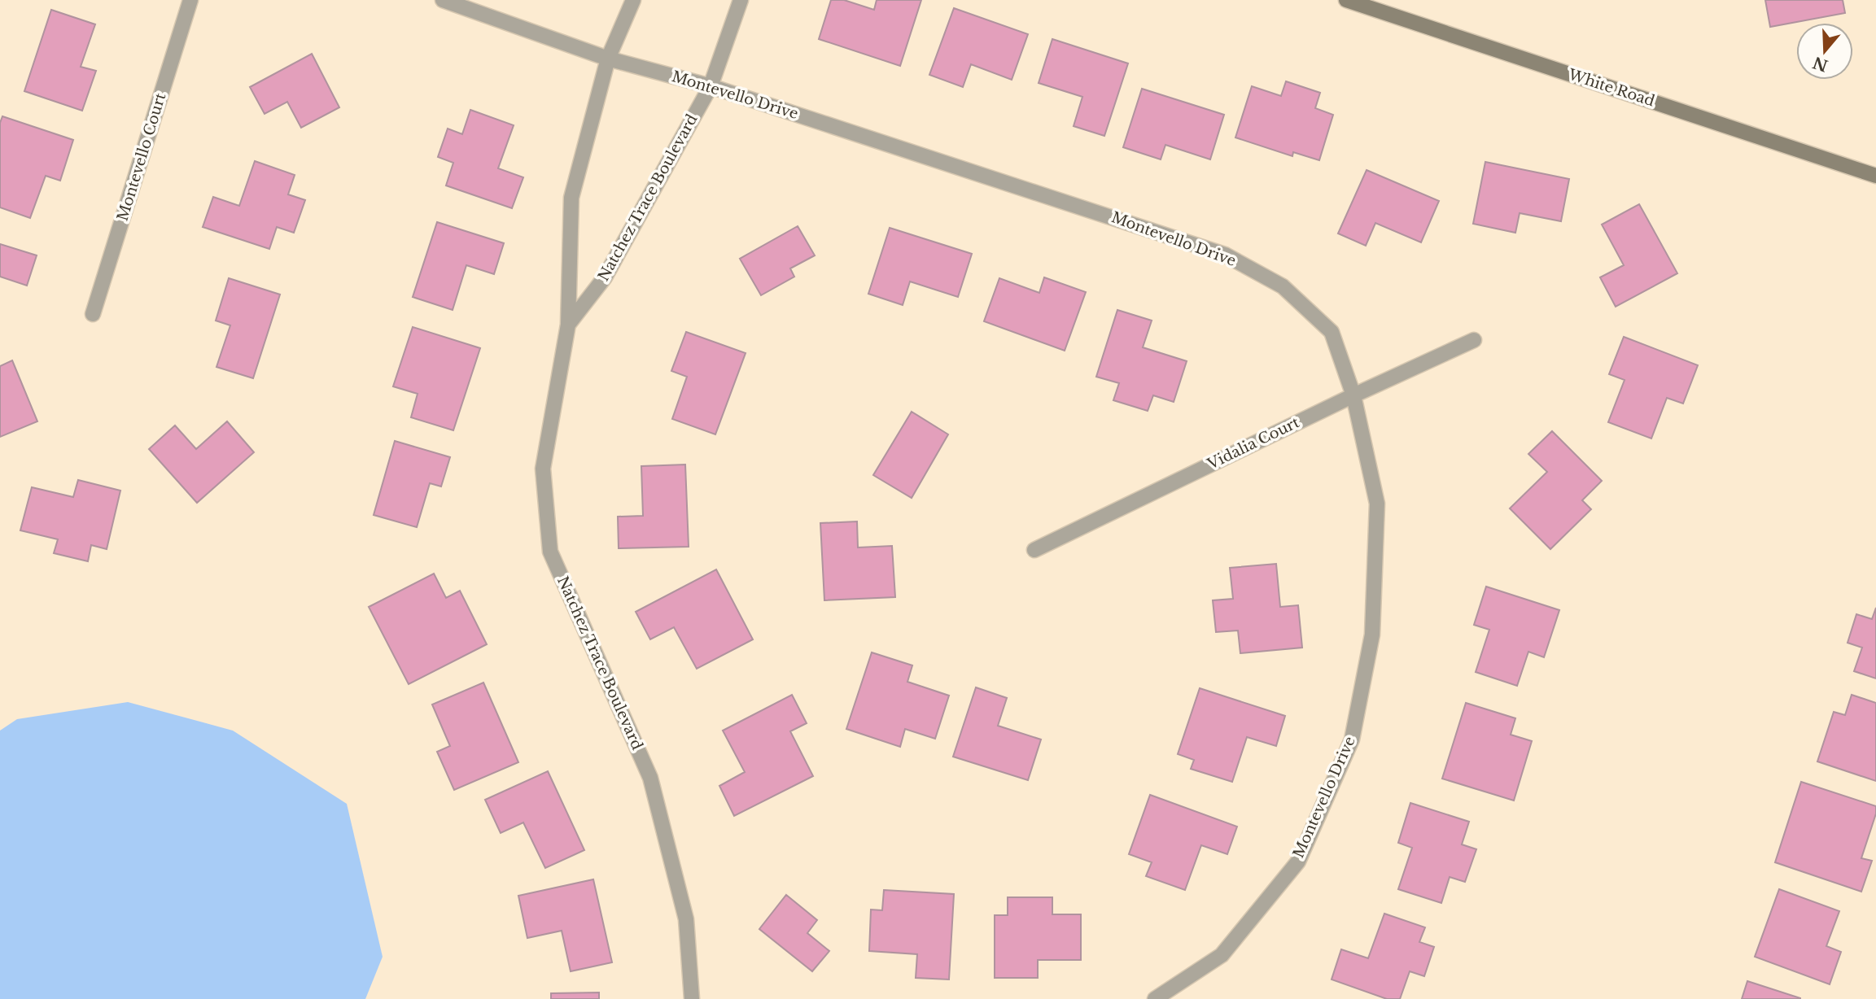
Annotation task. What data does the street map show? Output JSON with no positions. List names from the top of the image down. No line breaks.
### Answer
{"streets":{"street":["White Road","Montevello Drive","Montevello Court","Natchez Trace Boulevard","Vidalia Court"]},"crossings":[["Montevello Drive","Natchez Trace Boulevard"],["Montevello Drive","Vidalia Court"]],"north":"bottom"}
